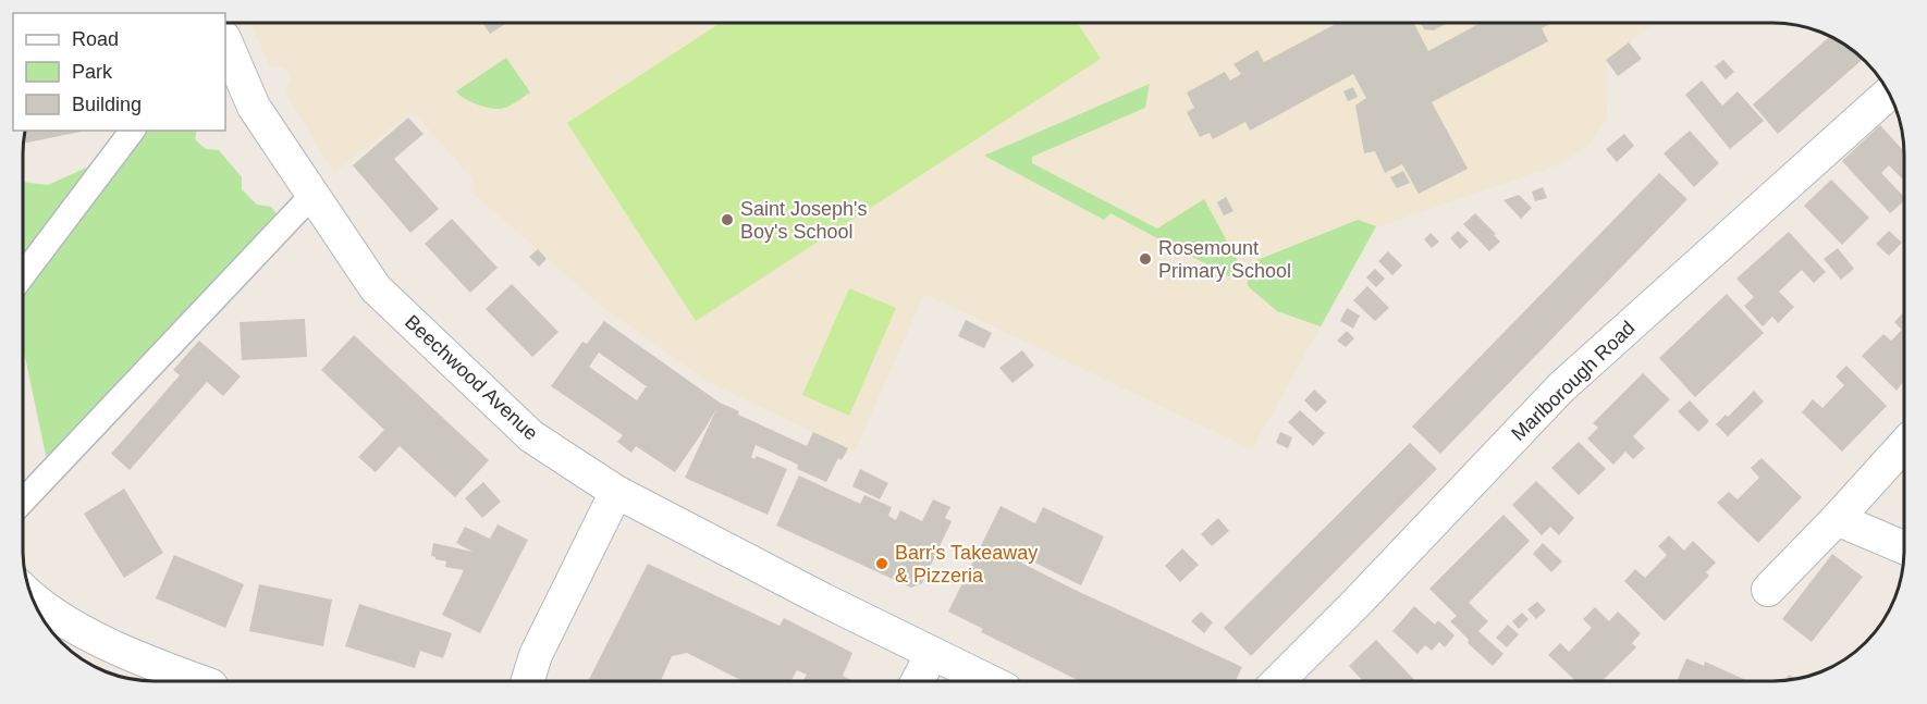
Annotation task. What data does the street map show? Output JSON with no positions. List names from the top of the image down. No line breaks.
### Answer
{"streets":{"street":["Beechwood Avenue","Marlborough Road"]},"places":["Saint Joseph's Boy's School","Rosemount Primary School","Barr's Takeaway & Pizzeria"],"legend":["Road","Park","Building"]}
